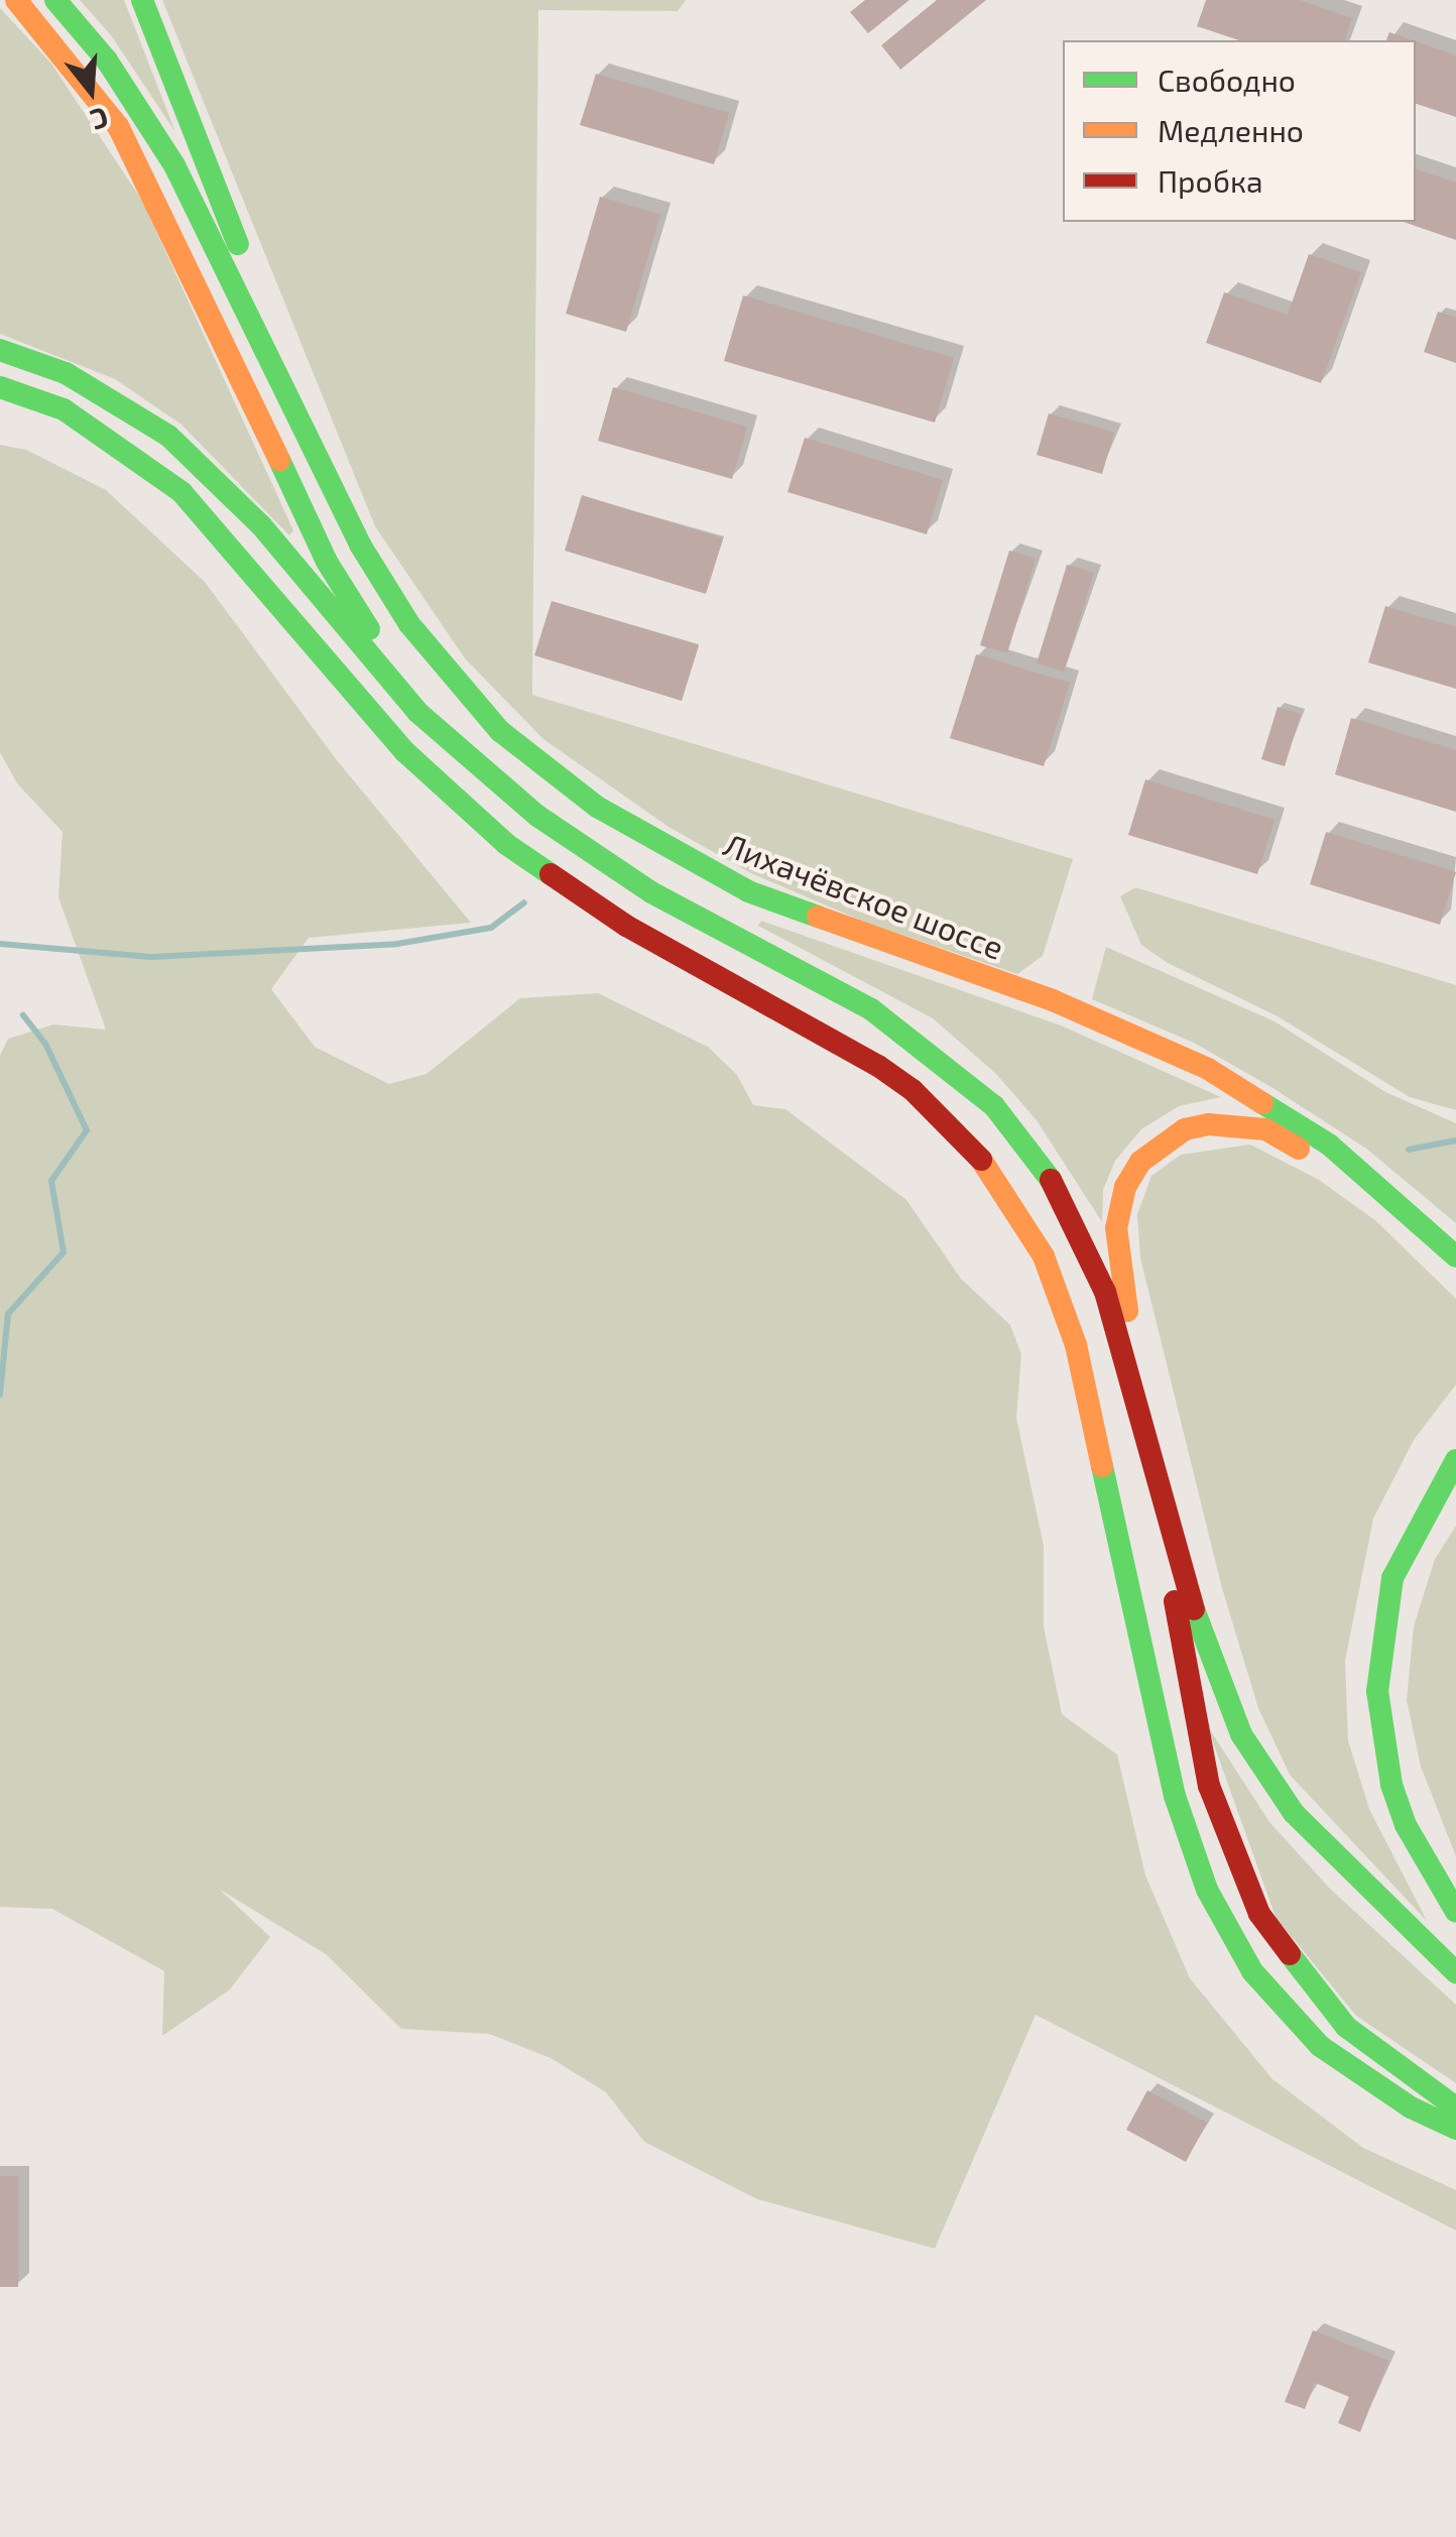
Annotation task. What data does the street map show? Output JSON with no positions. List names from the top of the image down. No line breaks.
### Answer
{"streets":{"main road":["Лихачёвское шоссе"]},"legend":["Свободно","Медленно","Пробка"],"north":"bottom"}
